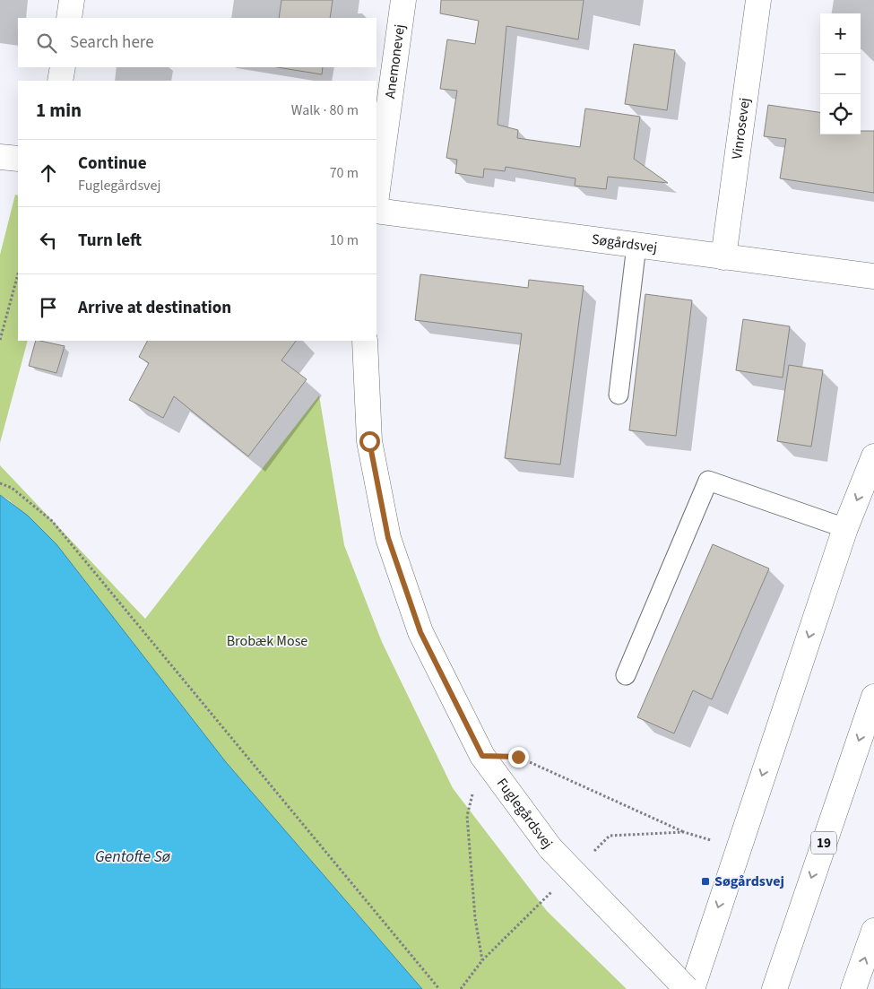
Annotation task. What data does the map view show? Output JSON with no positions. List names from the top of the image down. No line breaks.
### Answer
{"streets":{"main road":["Anemonevej","Vinrosevej","Søgårdsvej","Fuglegårdsvej","19"]},"crossings":[["Vinrosevej","Søgårdsvej"]],"water":["Gentofte Sø"],"parks":["Brobæk Mose"],"places":{"transit":["Søgårdsvej"]},"page":{"map_buttons":["+","−"],"search":"Search here","heading":["1 min","Walk · 80 m"],"list":[["Continue","Fuglegårdsvej","70 m"],["Turn left","10 m"],"Arrive at destination"]}}
